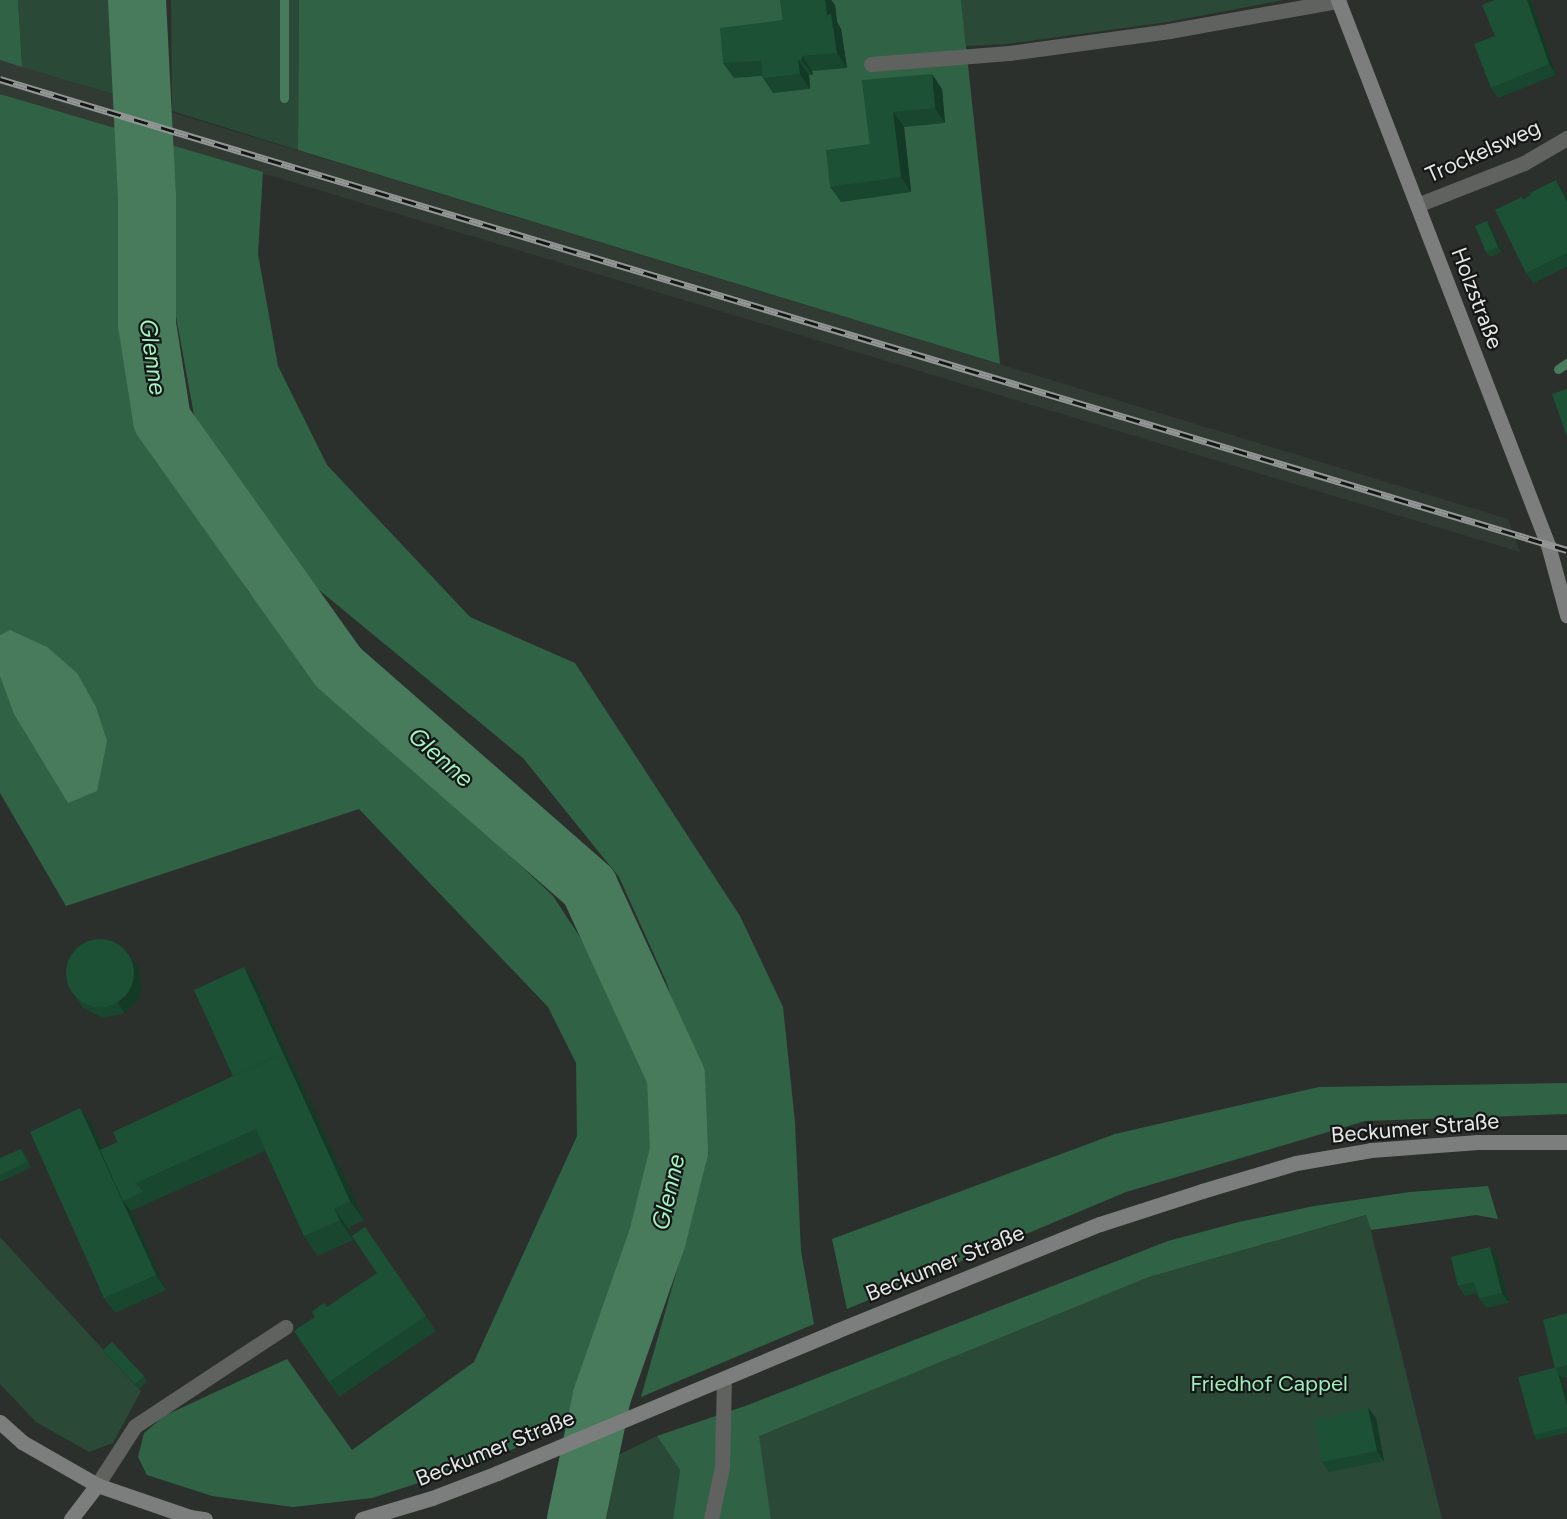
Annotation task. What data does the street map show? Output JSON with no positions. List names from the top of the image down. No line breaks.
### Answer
{"streets":{"main road":["Holzstraße","Beckumer Straße"],"street":["Trockelsweg"]},"crossings":[["Trockelsweg","Holzstraße"]],"water":["Glenne"],"parks":["Friedhof Cappel"]}
